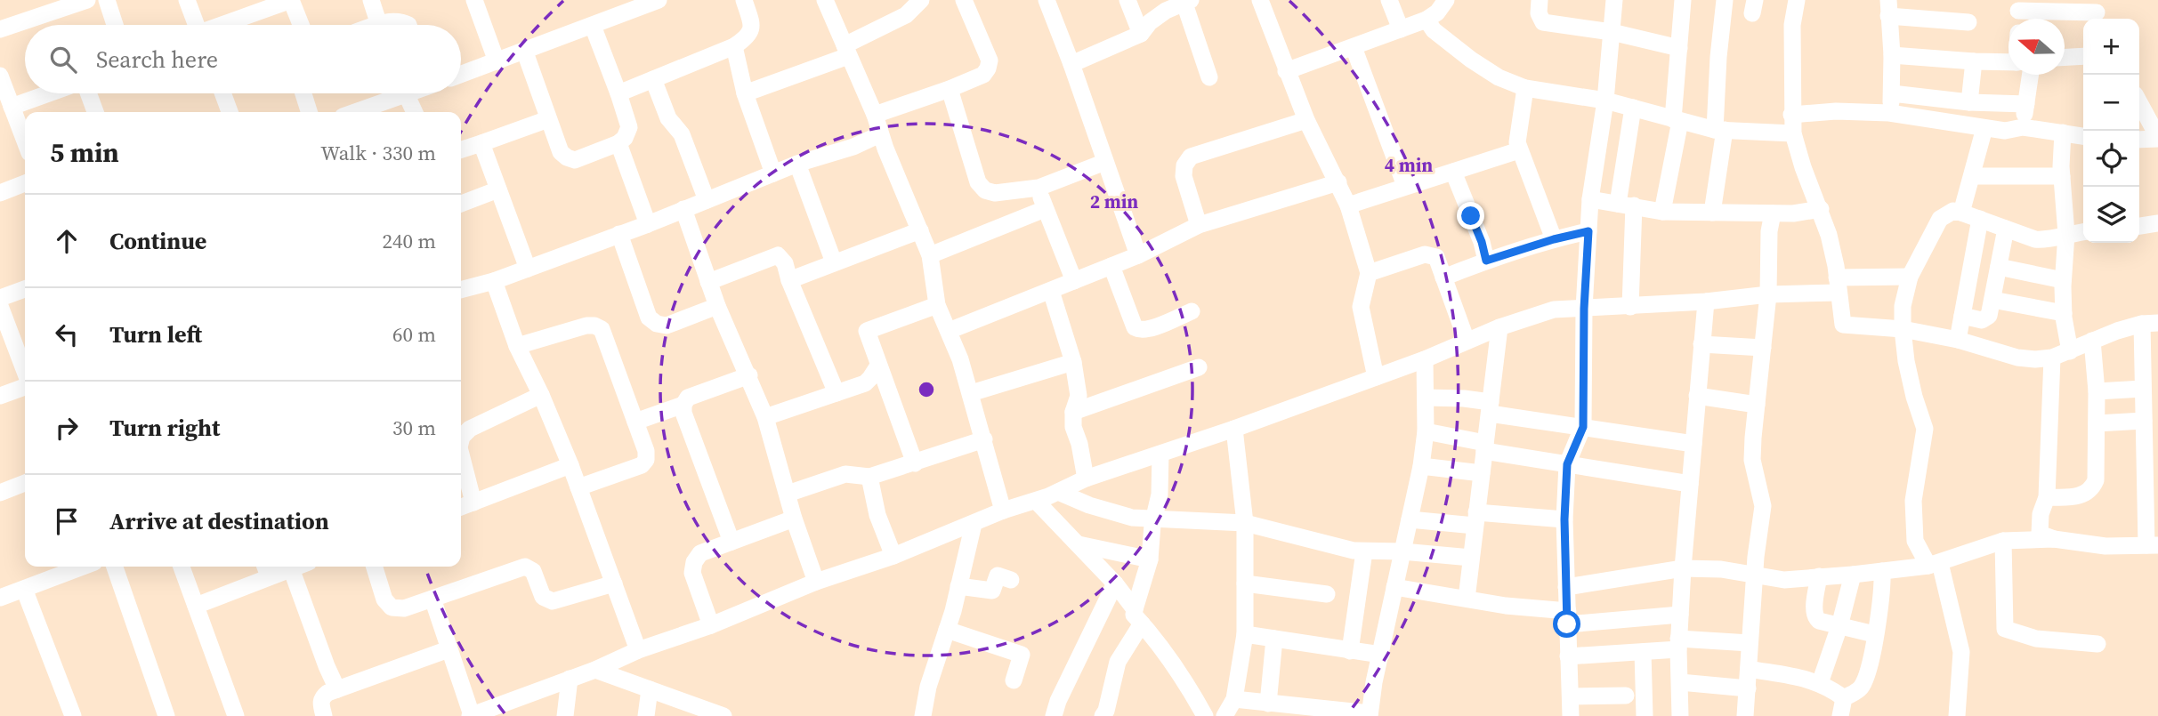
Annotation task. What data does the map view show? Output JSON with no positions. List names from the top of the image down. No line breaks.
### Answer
{"north":"left","page":{"map_buttons":["+","−"],"search":"Search here","heading":["5 min","Walk · 330 m"],"list":[["Continue","240 m"],["Turn left","60 m"],["Turn right","30 m"],"Arrive at destination"]},"rings":["4 min","2 min"]}
